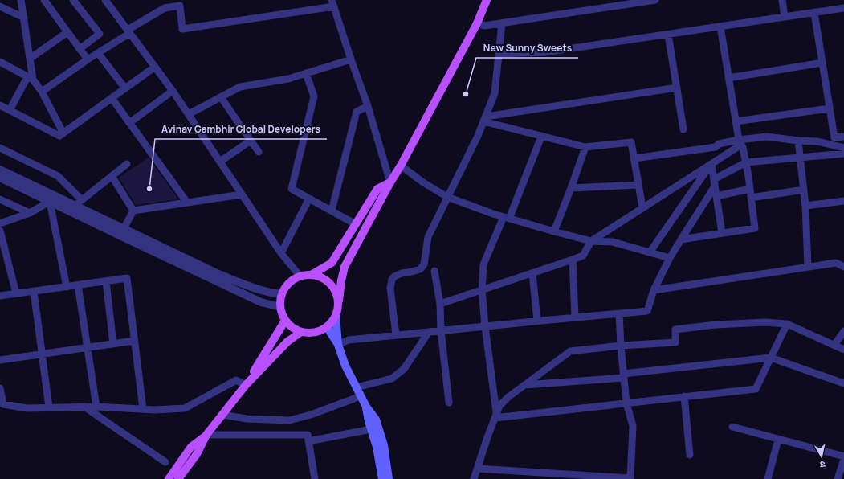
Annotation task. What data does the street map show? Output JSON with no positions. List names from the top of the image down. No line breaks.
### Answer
{"places":["New Sunny Sweets","Avinav Gambhir Global Developers"],"north":"bottom"}
